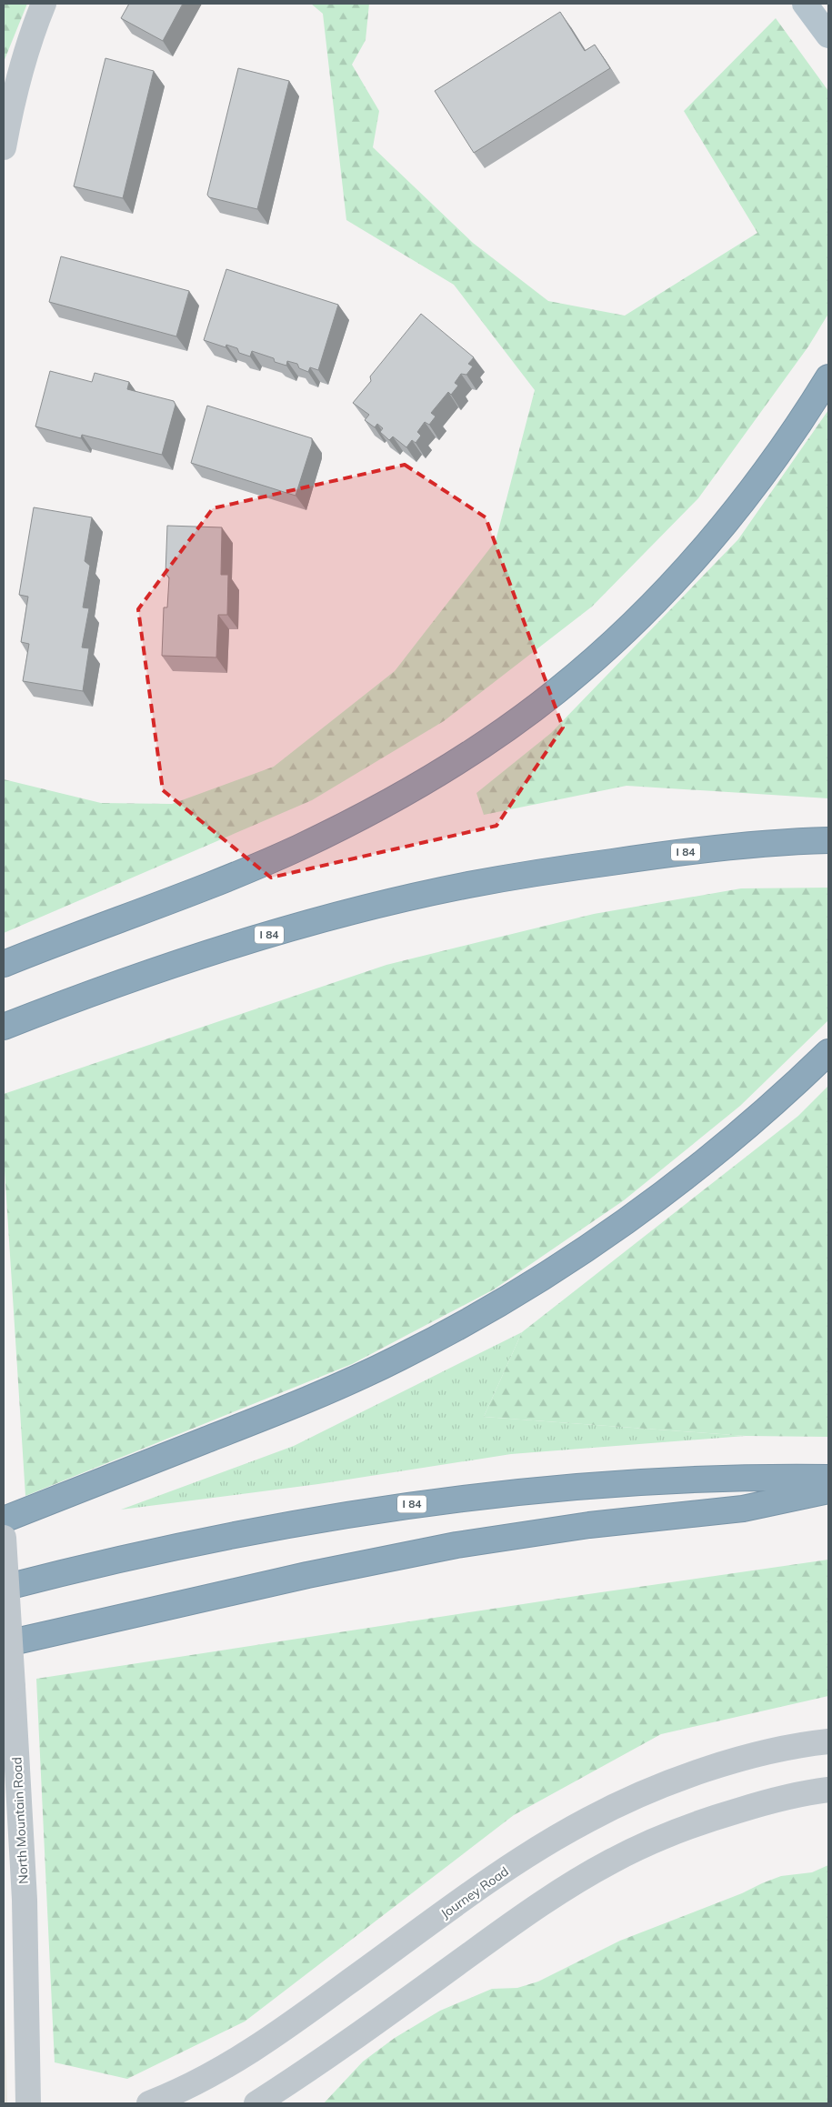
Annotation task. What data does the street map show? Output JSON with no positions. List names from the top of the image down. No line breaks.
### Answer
{"streets":{"highway":["I 84"],"street":["North Mountain Road","Journey Road"]}}
